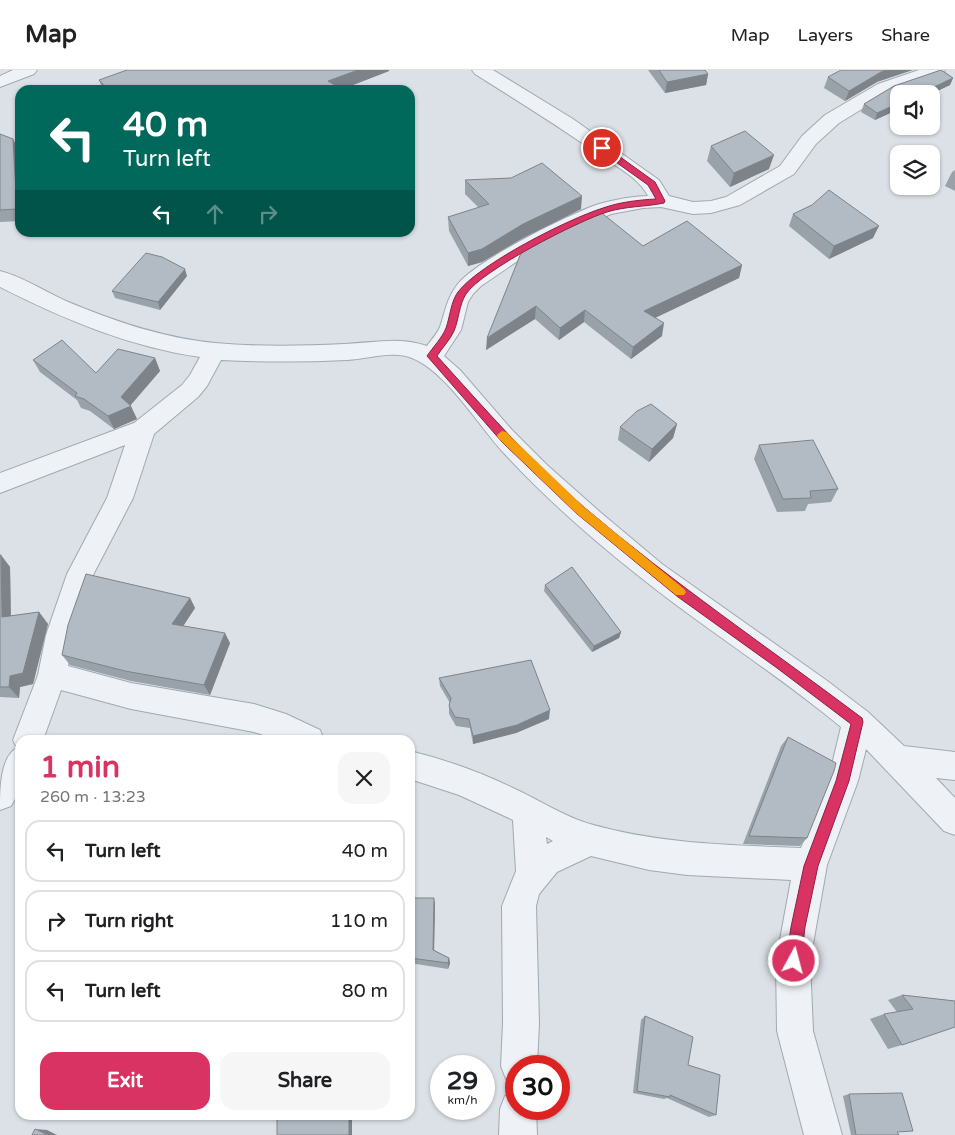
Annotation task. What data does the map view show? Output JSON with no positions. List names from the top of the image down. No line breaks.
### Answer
{"page":{"header":"Map","nav":["Map","Layers","Share"],"turn":["40 m","Turn left"],"heading":["1 min","260 m · 13:23"],"list":[{"name":"Turn left","value":"40 m"},{"name":"Turn right","value":"110 m"},{"name":"Turn left","value":"80 m"}],"buttons":["Exit","Share"],"speed":"29 km/h","limit":"30"}}
